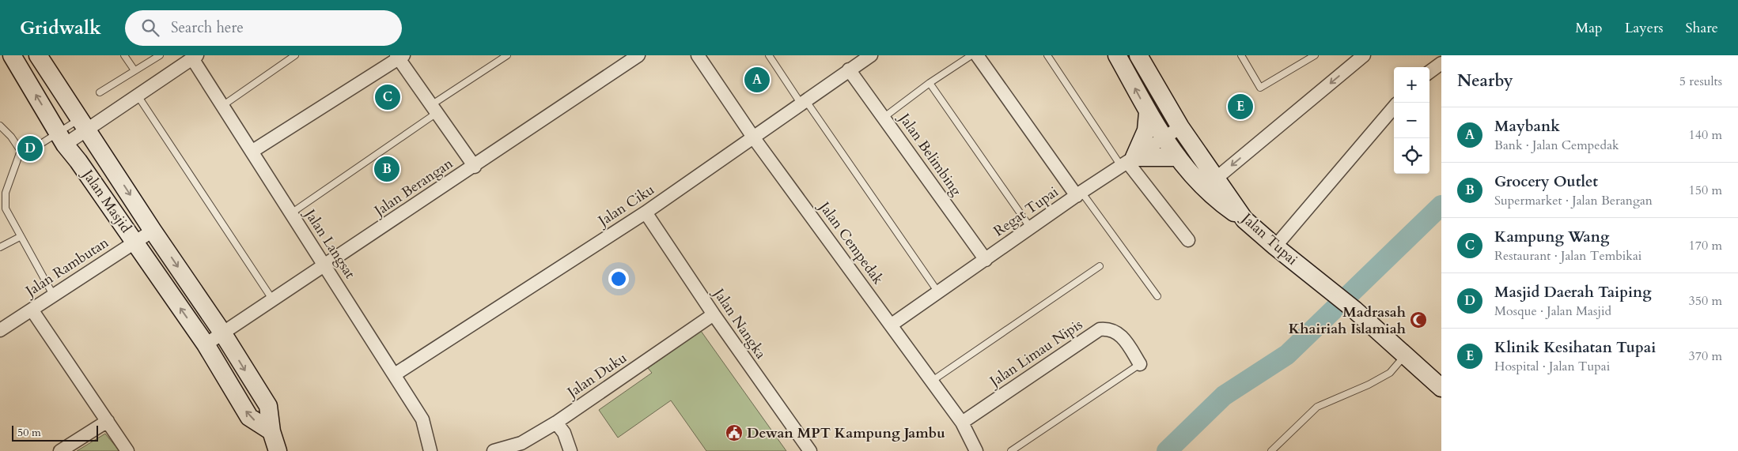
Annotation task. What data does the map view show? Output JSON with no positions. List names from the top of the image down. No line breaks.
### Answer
{"streets":{"main road":["Jalan Masjid","Jalan Tupai"],"street":["Jalan Belimbing","Jalan Berangan","Jalan Ciku","Regat Tupai","Jalan Cempedak","Jalan Langsat","Jalan Rambutan","Jalan Nangka","Jalan Limau Nipis","Jalan Duku"]},"crossings":[["Jalan Belimbing","Jalan Ciku"],["Jalan Belimbing","Regat Tupai"],["Jalan Berangan","Jalan Masjid"],["Jalan Berangan","Jalan Langsat"],["Jalan Masjid","Jalan Rambutan"],["Jalan Ciku","Jalan Cempedak"],["Jalan Ciku","Jalan Langsat"],["Jalan Ciku","Jalan Nangka"],["Regat Tupai","Jalan Tupai"],["Regat Tupai","Jalan Cempedak"],["Jalan Cempedak","Jalan Limau Nipis"],["Jalan Nangka","Jalan Duku"]],"places":{"mosque":["Madrasah Khairiah Islamiah"],"public building":["Dewan MPT Kampung Jambu"]},"scale_bar":"50 m","page":{"header":"Gridwalk","search":"Search here","nav":["Map","Layers","Share"],"heading":["Nearby","5 results"],"pins":["A","C","E","D","B"],"map_buttons":["+","−"],"list":[{"mark":"A","name":"Maybank","note":"Bank · Jalan Cempedak","value":"140 m"},{"mark":"B","name":"Grocery Outlet","note":"Supermarket · Jalan Berangan","value":"150 m"},{"mark":"C","name":"Kampung Wang","note":"Restaurant · Jalan Tembikai","value":"170 m"},{"mark":"D","name":"Masjid Daerah Taiping","note":"Mosque · Jalan Masjid","value":"350 m"},{"mark":"E","name":"Klinik Kesihatan Tupai","note":"Hospital · Jalan Tupai","value":"370 m"}],"scale":"50 m"}}
